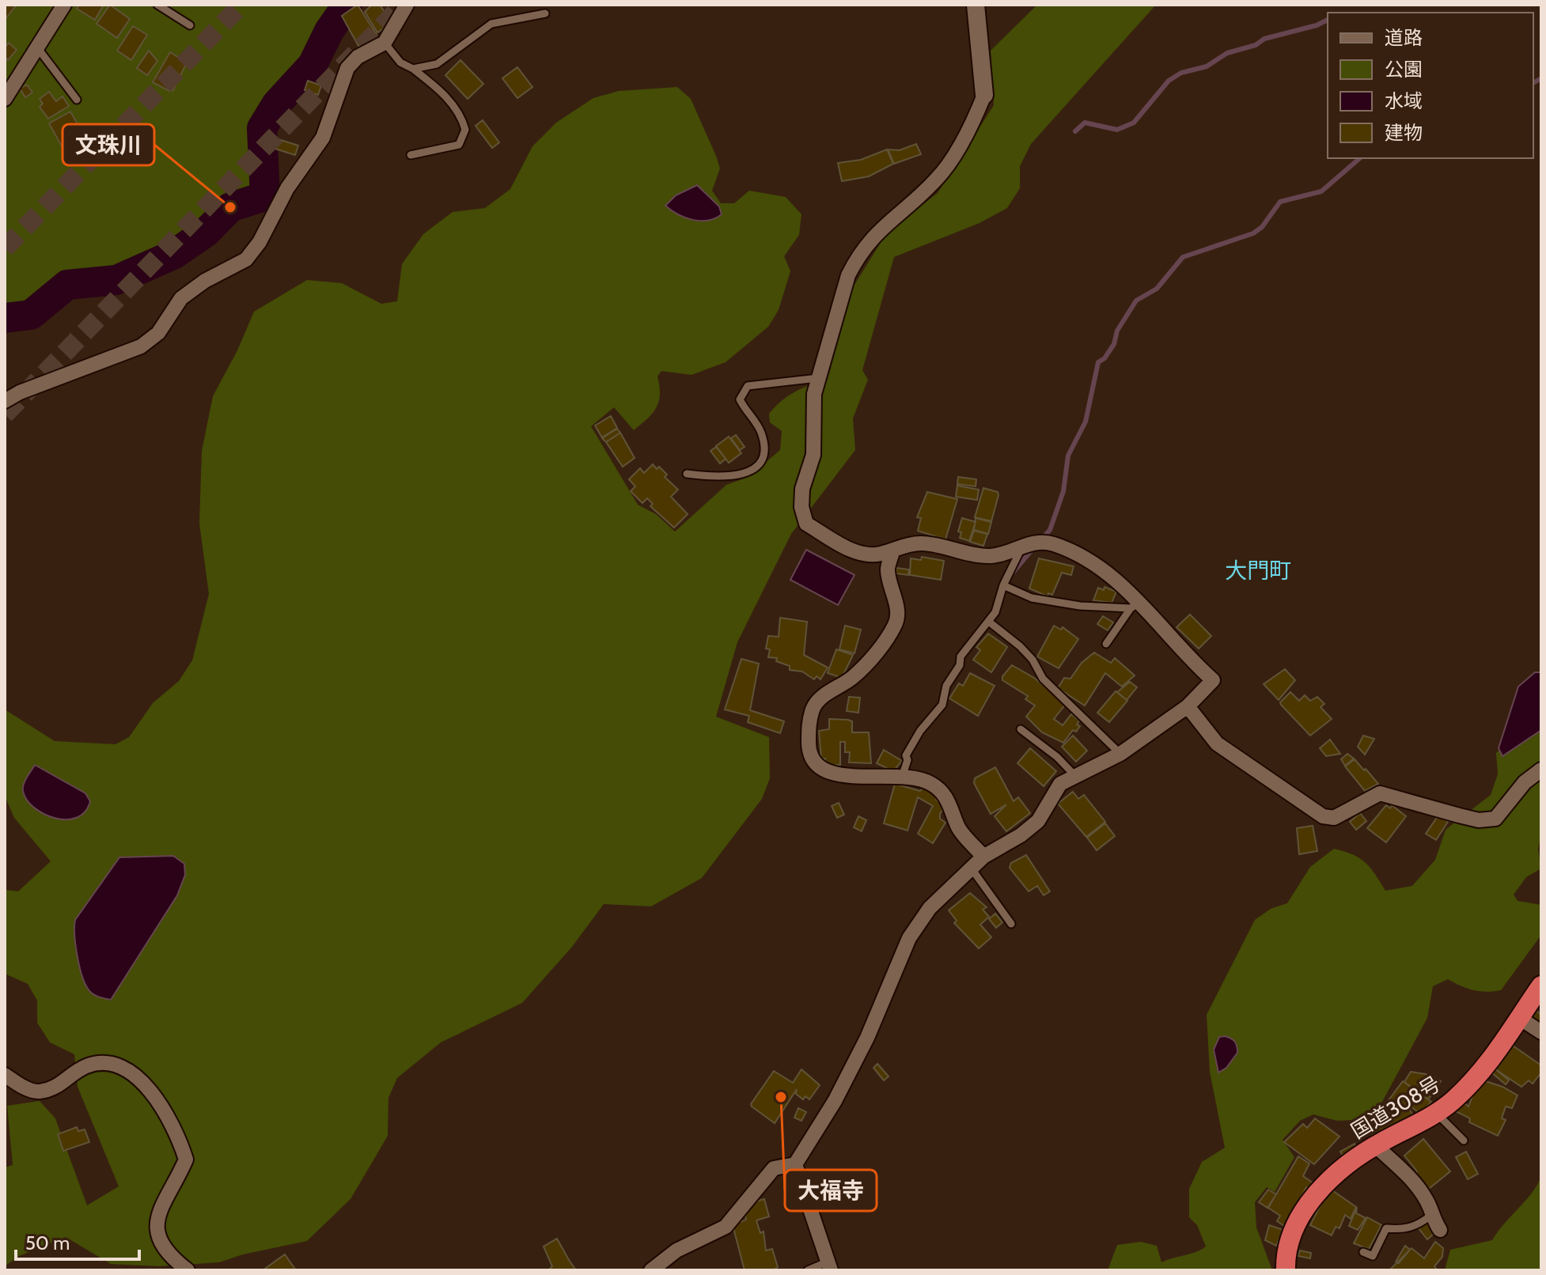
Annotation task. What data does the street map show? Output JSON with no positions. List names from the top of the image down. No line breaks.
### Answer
{"streets":{"highway":["国道308号"]},"districts":["大門町"],"places":["文珠川","大福寺"],"legend":["道路","公園","水域","建物"],"scale_bar":"50 m"}
